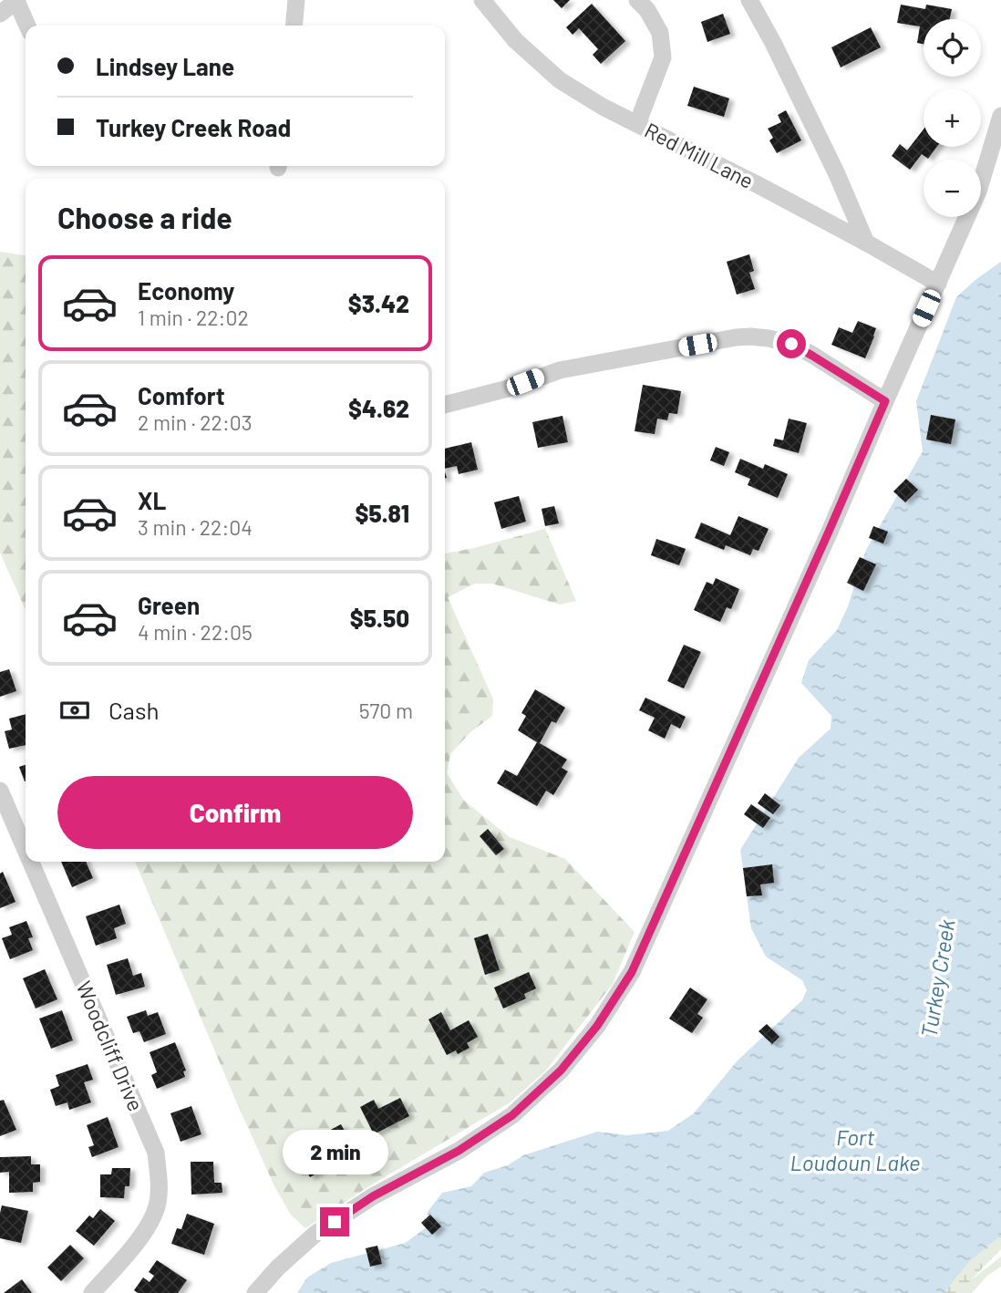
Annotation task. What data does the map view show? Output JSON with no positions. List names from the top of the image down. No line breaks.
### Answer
{"streets":{"street":["Red Mill Lane","Woodcliff Drive"]},"water":["Turkey Creek","Fort Loudoun Lake"],"page":{"map_buttons":["+","−"],"banner":["Lindsey Lane","Turkey Creek Road"],"heading":"Choose a ride","list":[{"name":"Economy","note":"1 min · 22:02","value":"$3.42"},{"name":"Comfort","note":"2 min · 22:03","value":"$4.62"},{"name":"XL","note":"3 min · 22:04","value":"$5.81"},{"name":"Green","note":"4 min · 22:05","value":"$5.50"}],"pay":["Cash","570 m"],"buttons":"Confirm","bubble":"2 min"}}
